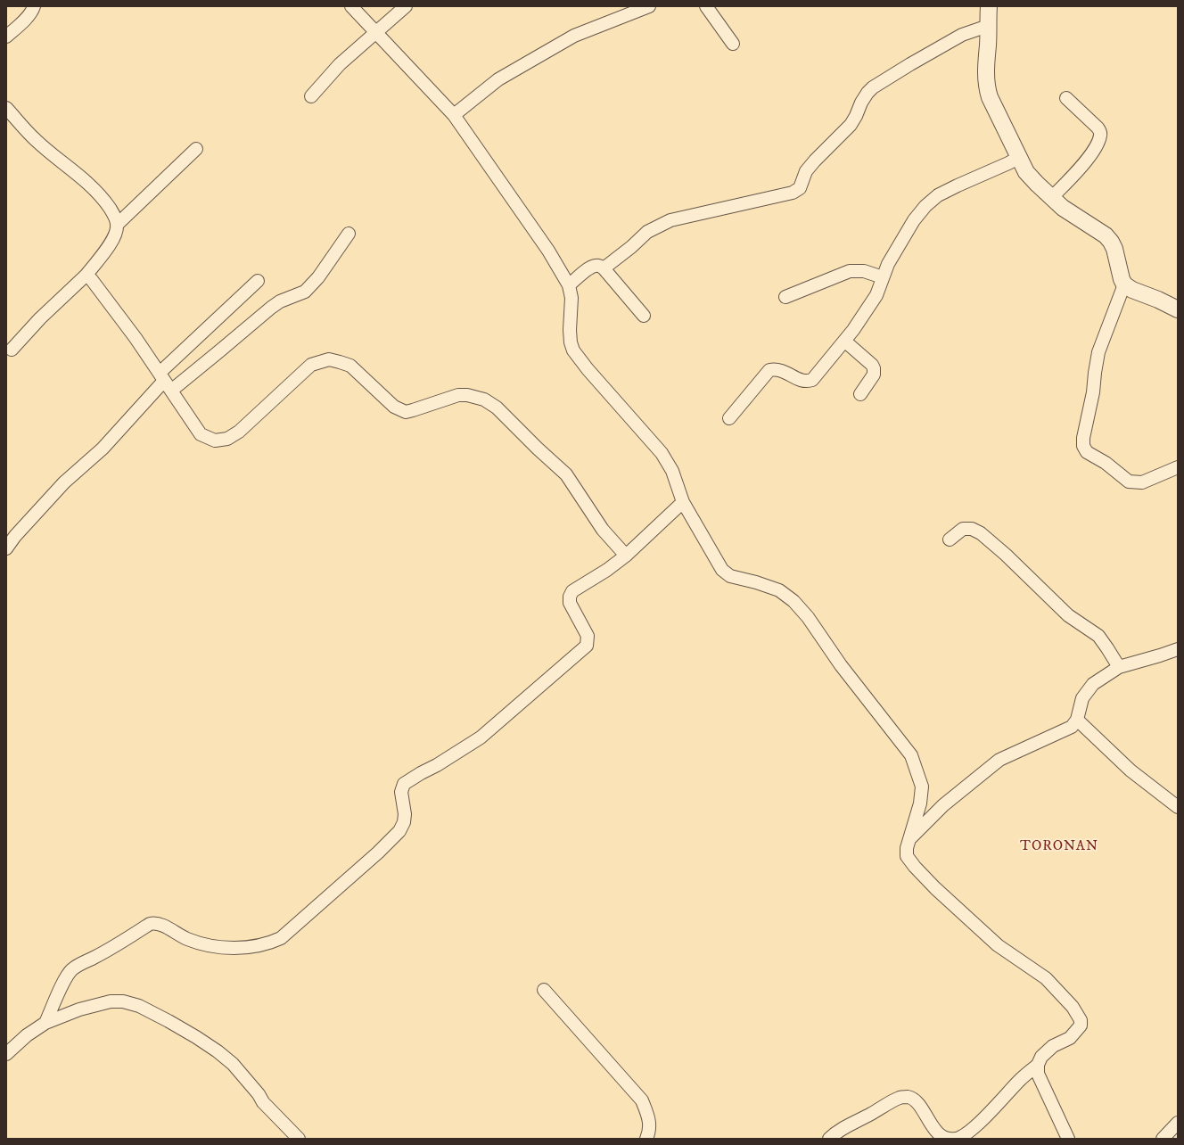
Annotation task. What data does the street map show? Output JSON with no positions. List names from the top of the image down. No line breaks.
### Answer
{"districts":["TORONAN"]}
